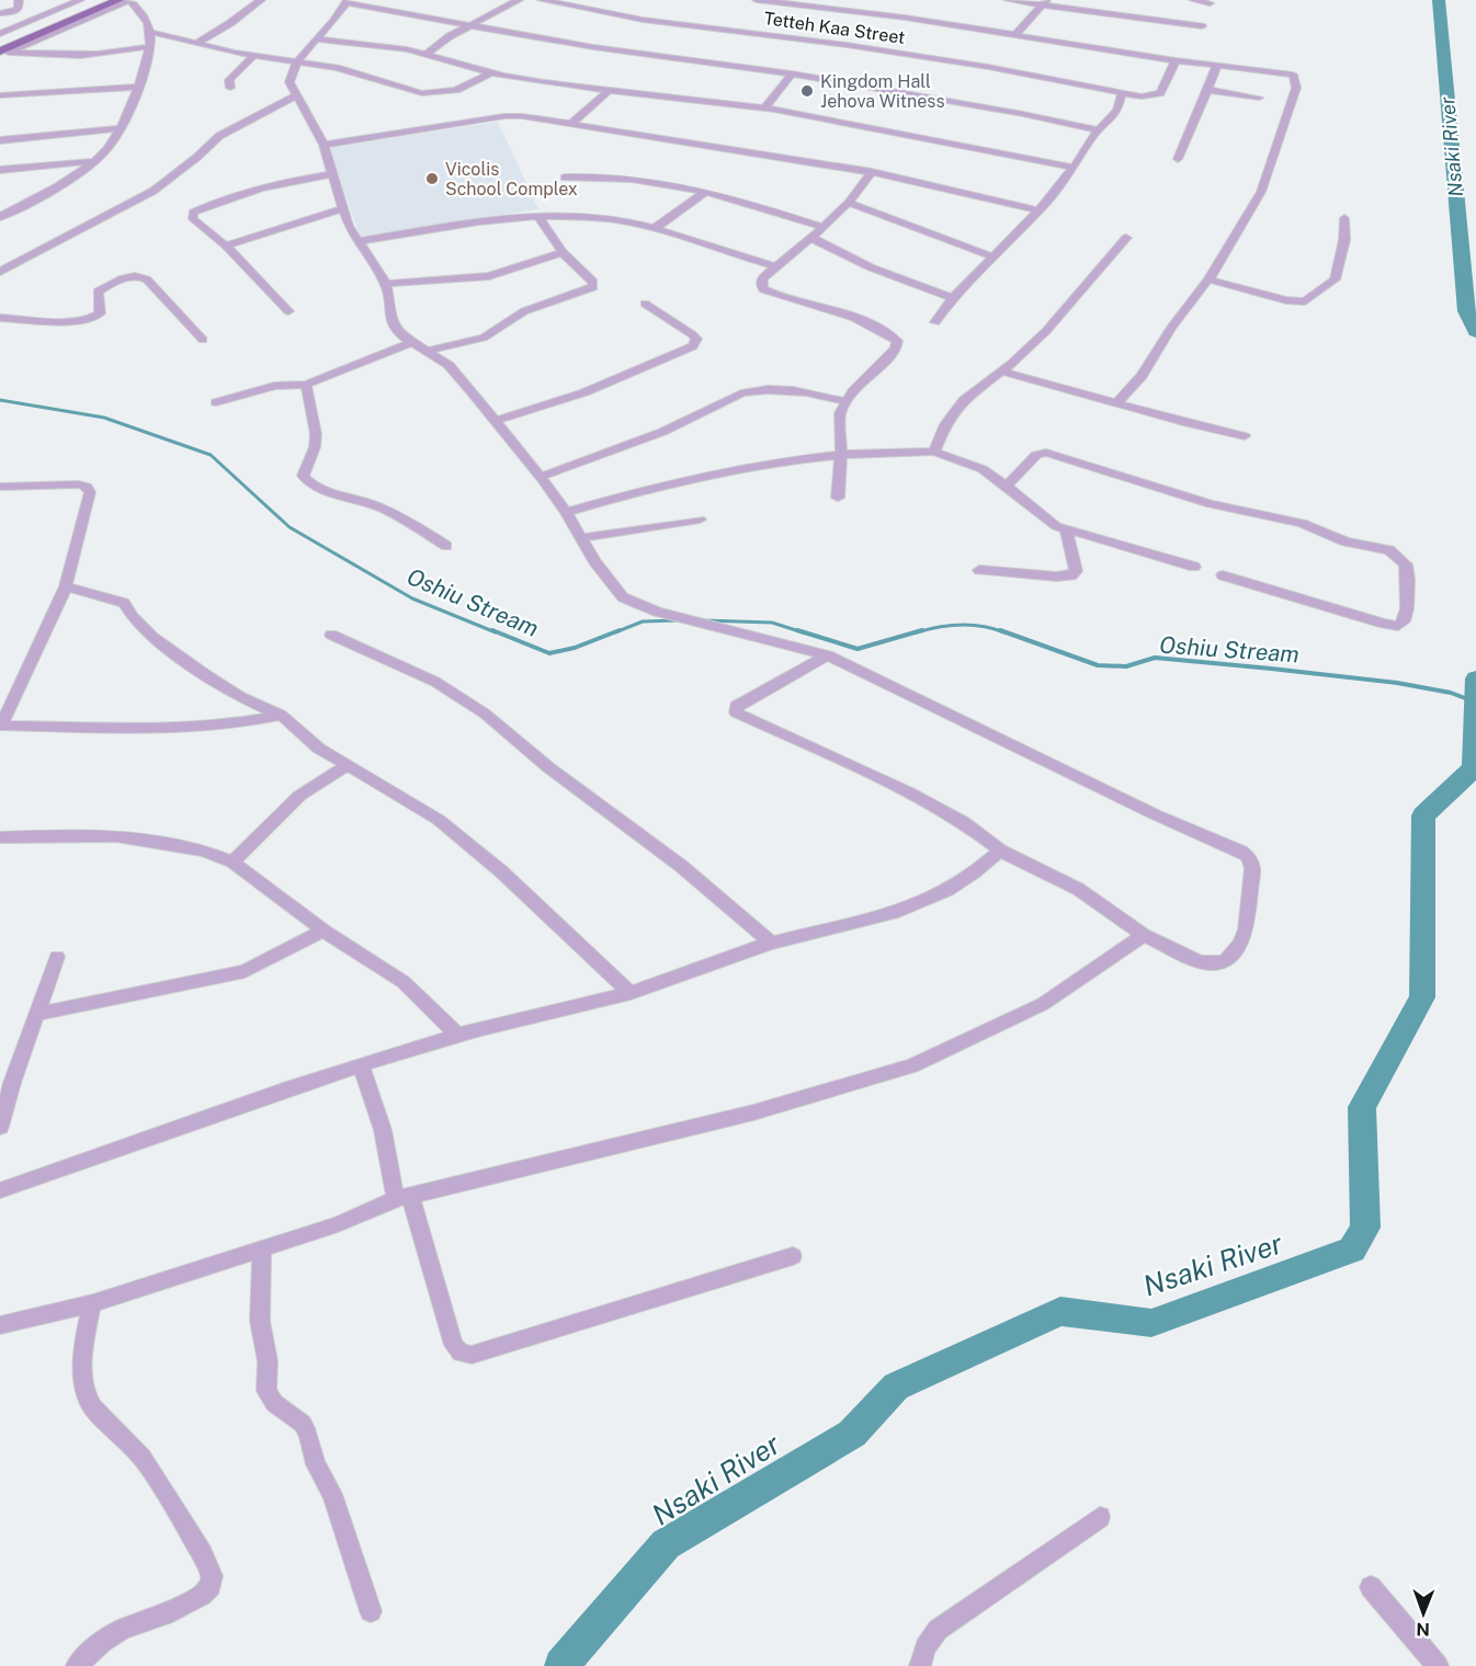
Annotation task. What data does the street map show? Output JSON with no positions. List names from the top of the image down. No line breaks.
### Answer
{"streets":{"street":["Tetteh Kaa Street"]},"water":["Nsaki River","Oshiu Stream"],"places":["Kingdom Hall Jehova Witness","Vicolis School Complex"],"north":"bottom"}
